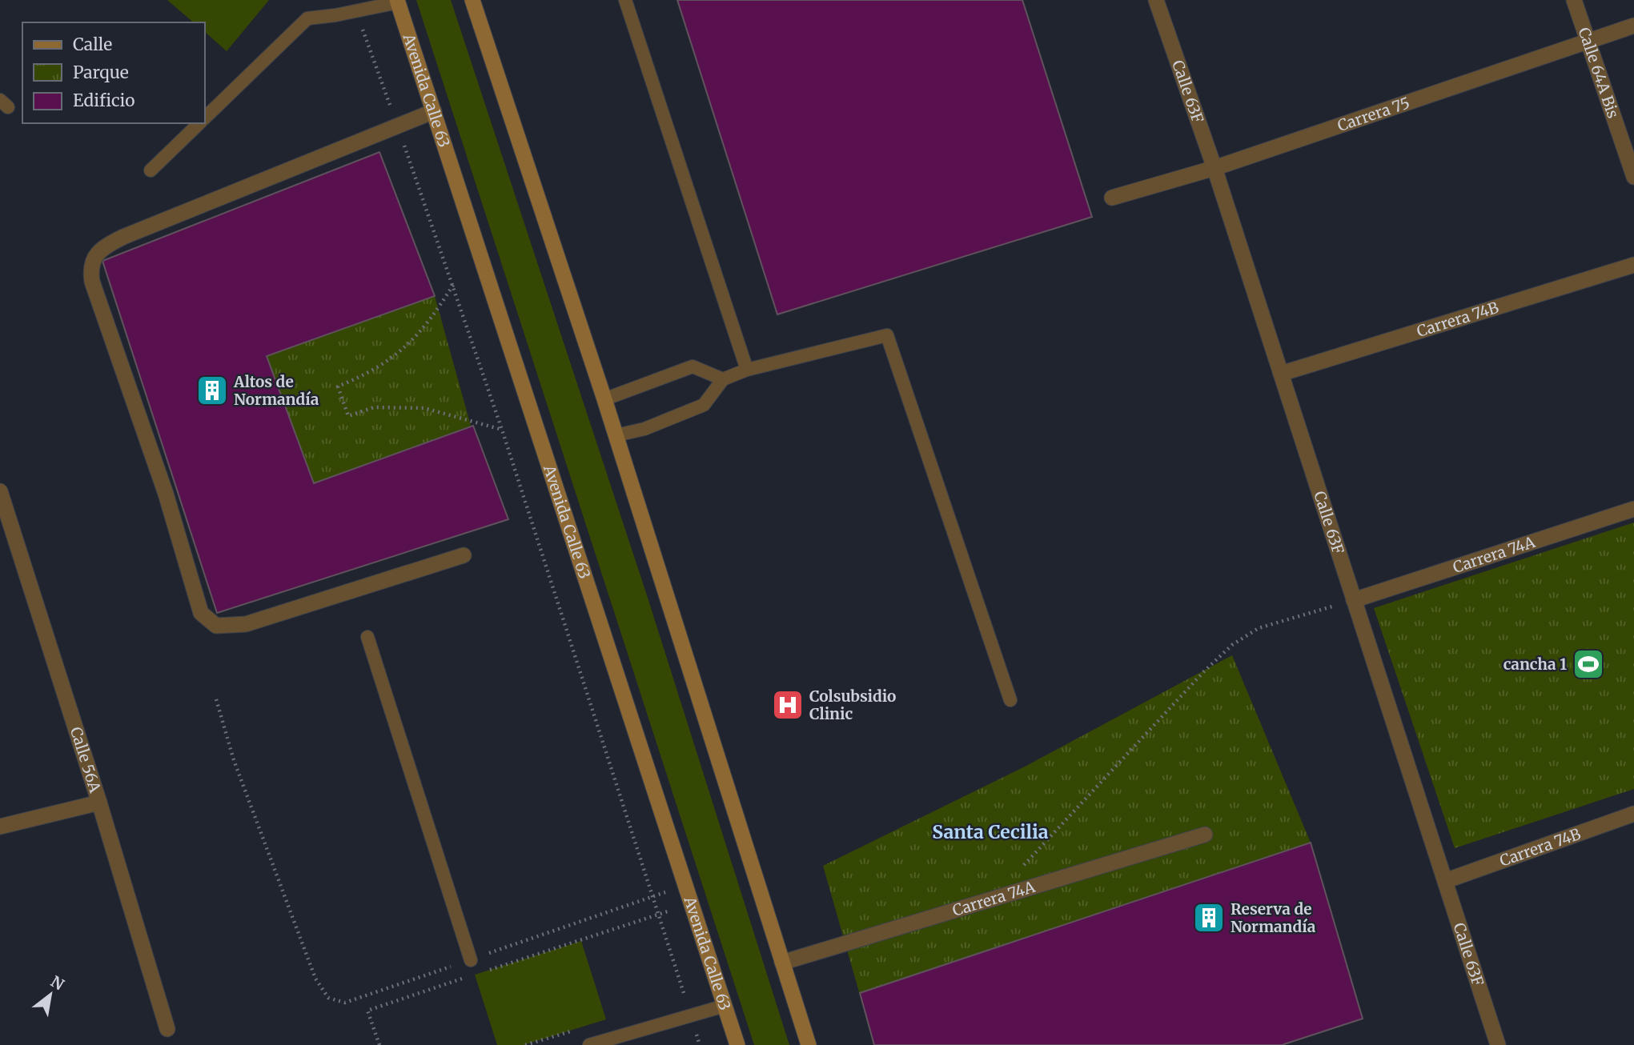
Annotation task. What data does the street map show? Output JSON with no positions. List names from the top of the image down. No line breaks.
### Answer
{"streets":{"main road":["Avenida Calle 63"],"street":["Calle 64A Bis","Calle 63F","Carrera 75","Carrera 74B","Carrera 74A","Calle 56A"]},"crossings":[["Calle 64A Bis","Carrera 75"],["Calle 63F","Carrera 75"],["Calle 63F","Carrera 74B"],["Calle 63F","Carrera 74A"]],"districts":["Santa Cecilia"],"places":{"building":["Altos de Normandía","Reserva de Normandía"],"sports":["cancha 1"],"hospital":["Colsubsidio Clinic"]},"legend":["Calle","Parque","Edificio"],"north":"top right"}
